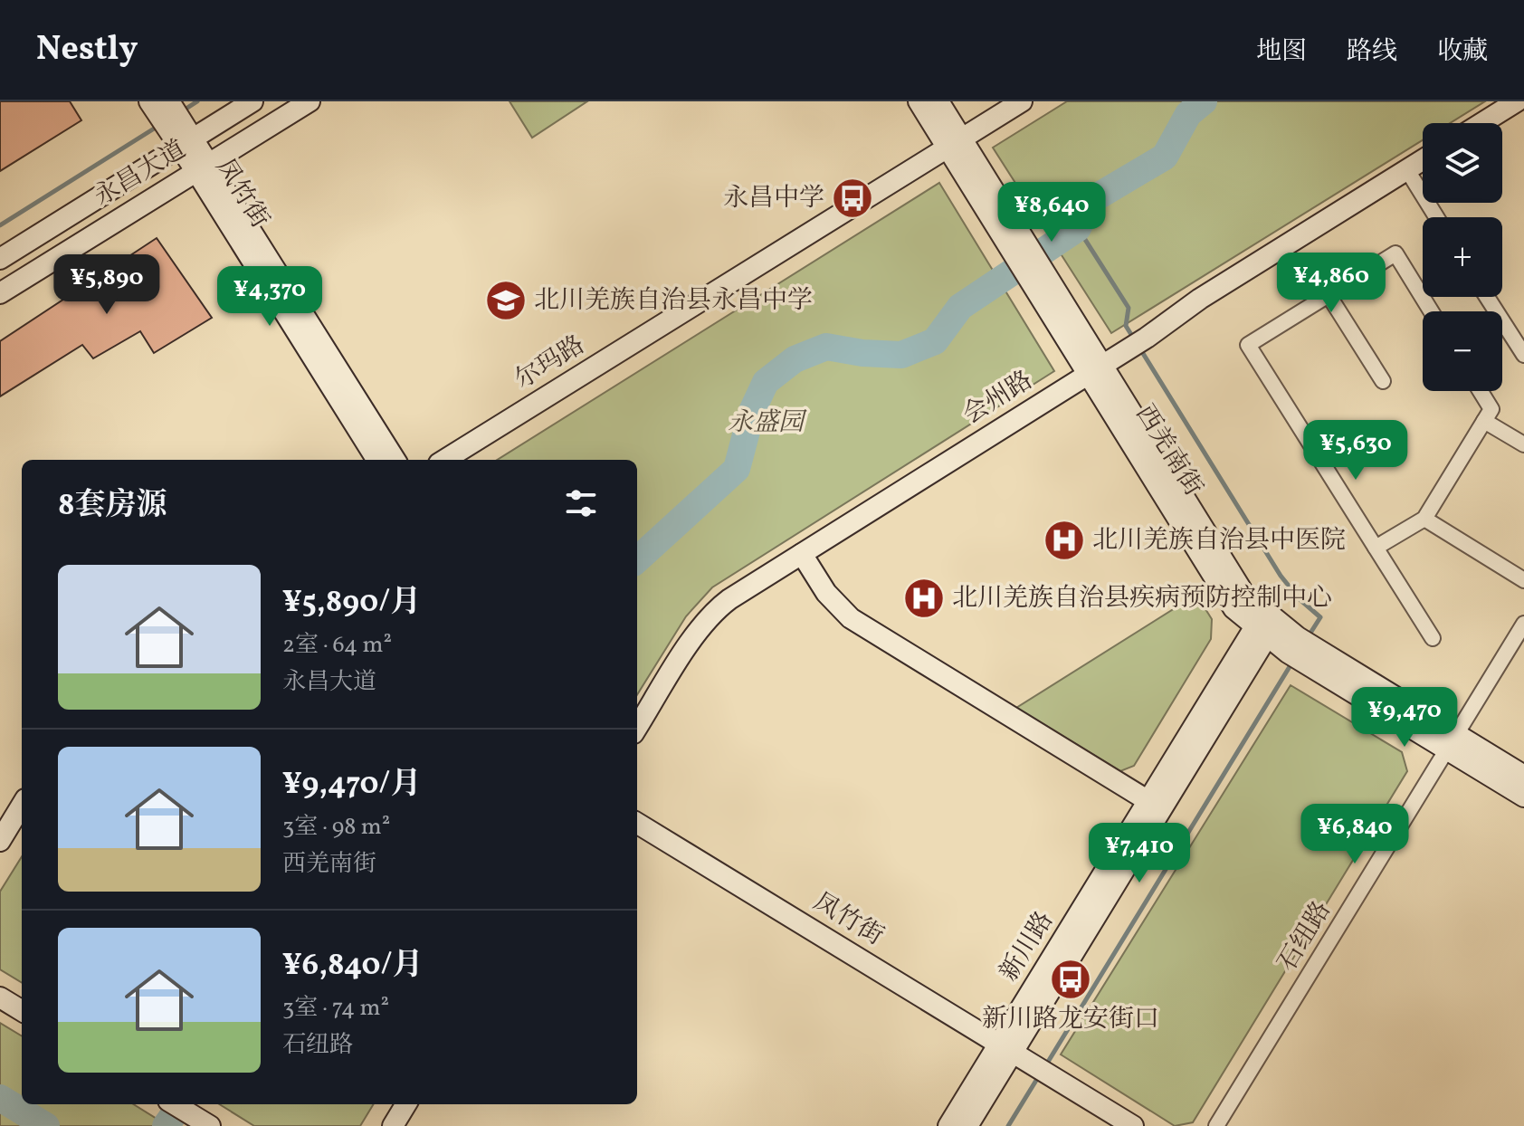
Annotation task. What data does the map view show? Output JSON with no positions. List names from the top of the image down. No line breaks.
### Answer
{"streets":{"street":["永昌大道","凤竹街","尔玛路","会州路","西羌南街","石纽路","新川路"]},"crossings":[["永昌大道","凤竹街"],["凤竹街","新川路"],["尔玛路","西羌南街"],["会州路","西羌南街"],["西羌南街","石纽路"],["西羌南街","新川路"]],"parks":["永盛园"],"places":{"bus stop":["永昌中学","新川路龙安街口"],"school or university":["北川羌族自治县永昌中学"],"hospital":["北川羌族自治县中医院","北川羌族自治县疾病预防控制中心"]},"page":{"header":"Nestly","nav":["地图","路线","收藏"],"map_buttons":["+","−"],"price":["¥8,640","¥4,860","¥5,890","¥4,370","¥5,630","¥9,470","¥6,840","¥7,410"],"heading":"8套房源","list":[{"name":"¥5,890/月","note":"2室 · 64 m² · 永昌大道"},{"name":"¥9,470/月","note":"3室 · 98 m² · 西羌南街"},{"name":"¥6,840/月","note":"3室 · 74 m² · 石纽路"}]}}
